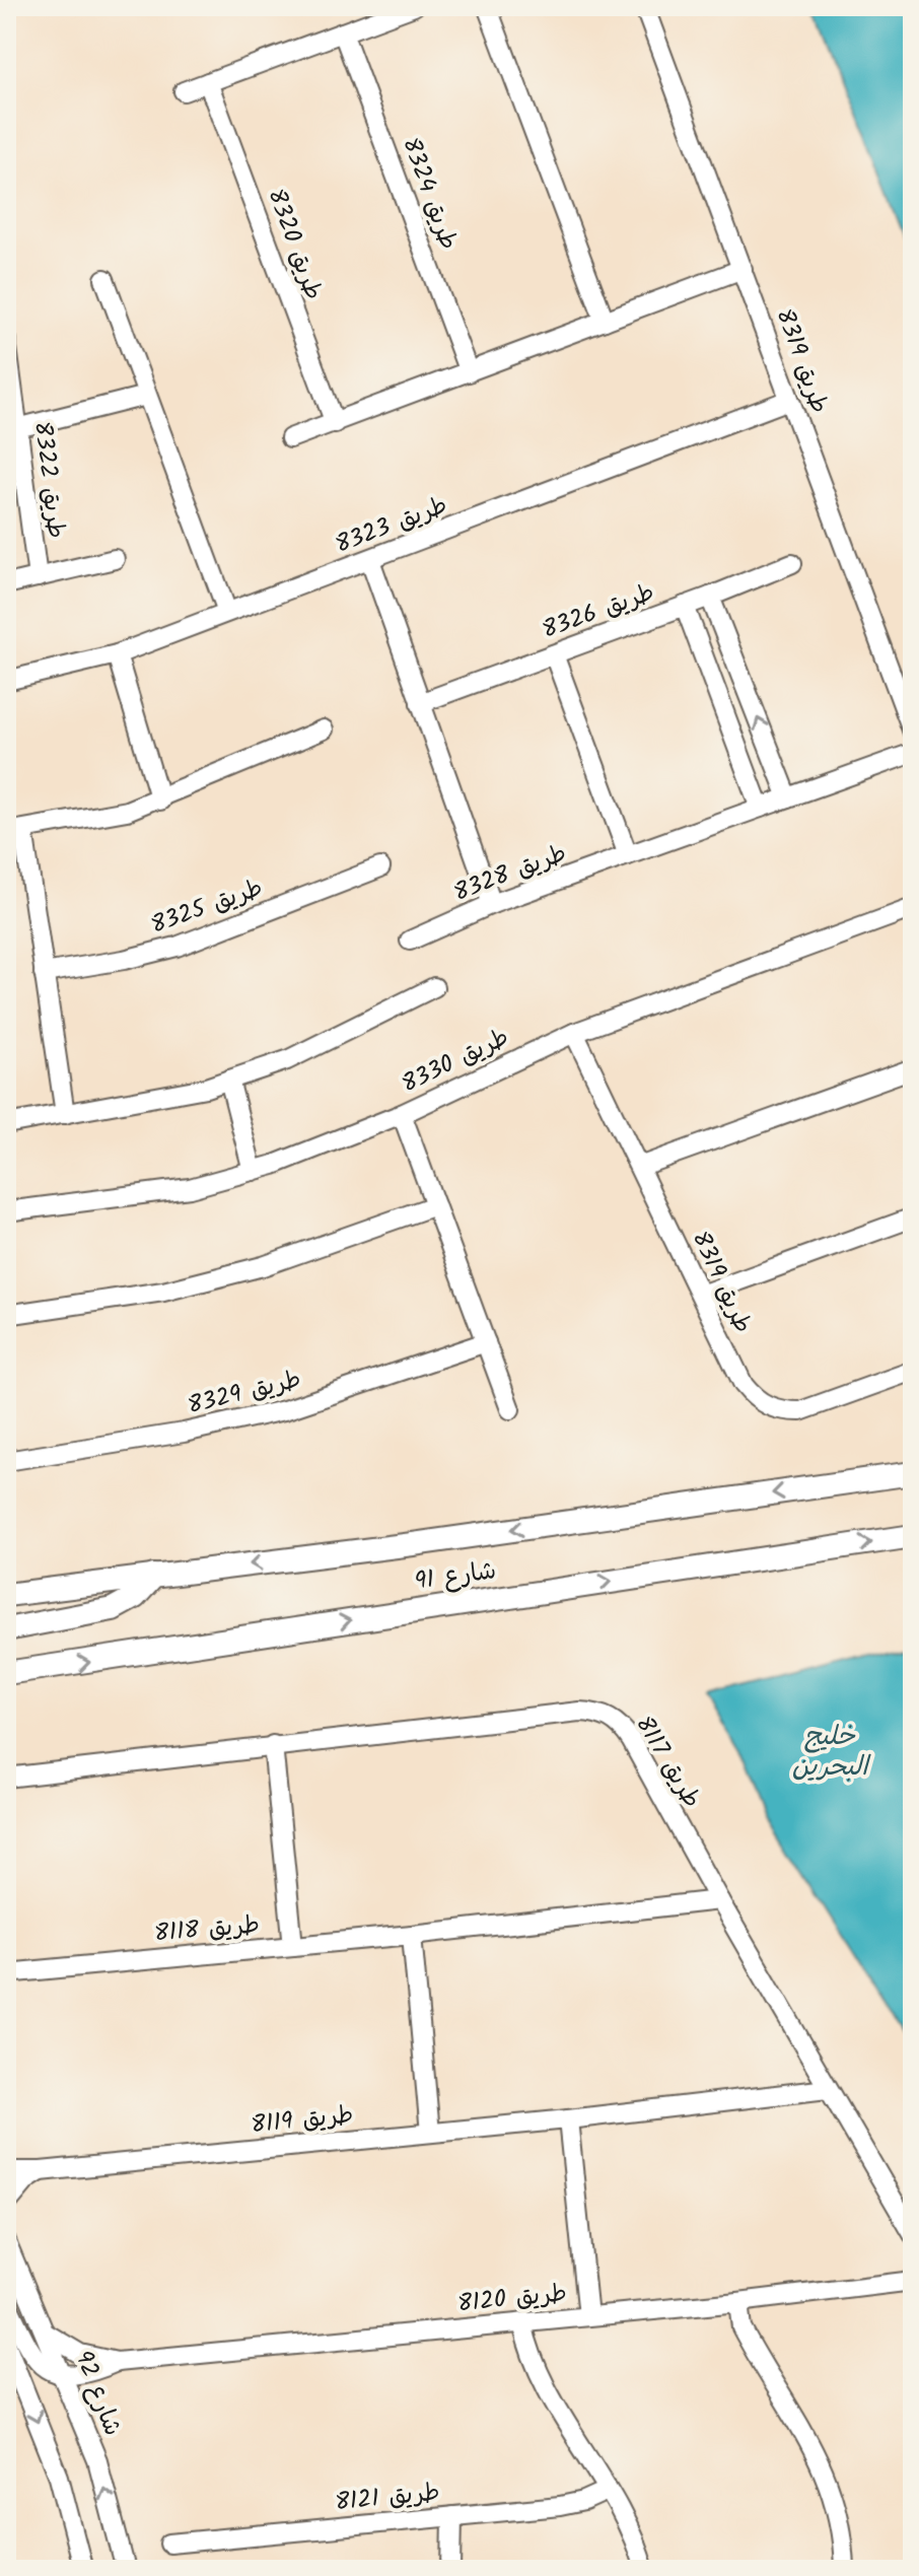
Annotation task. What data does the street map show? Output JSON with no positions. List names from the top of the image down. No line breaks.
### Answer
{"streets":{"street":["طريق 8324","طريق 8320","طريق 8319","طريق 8322","طريق 8323","طريق 8326","طريق 8328","طريق 8325","طريق 8330","طريق 8329","شارع 91","طريق 8117","طريق 8118","طريق 8119","طريق 8120","شارع 92","طريق 8121"]},"crossings":[["طريق 8319","طريق 8323"],["طريق 8319","طريق 8330"],["طريق 8117","طريق 8118"],["طريق 8117","طريق 8119"],["طريق 8120","شارع 92"]],"water":["خليج البحرين"]}
